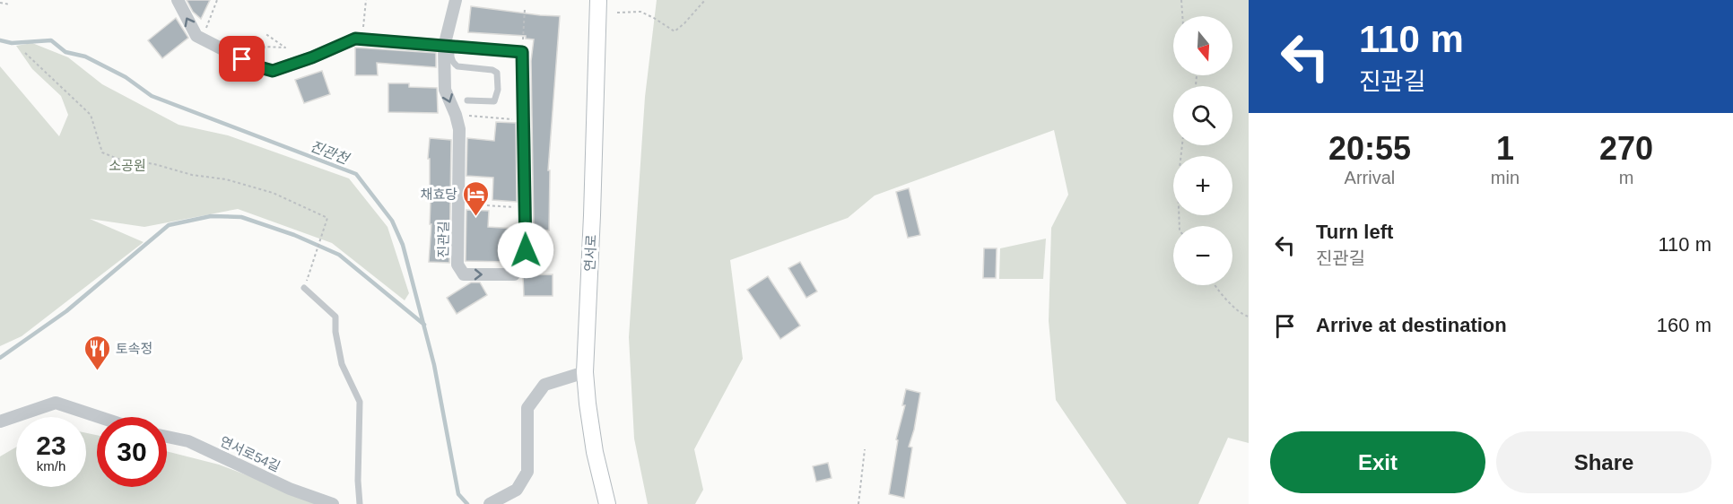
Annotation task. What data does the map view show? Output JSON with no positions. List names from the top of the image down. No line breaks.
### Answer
{"streets":{"main road":["연서로"],"street":["진관길","연서로54길"]},"water":["진관천"],"parks":["소공원"],"places":{"hotel":["채효당"],"restaurant":["토속정"]},"north":"bottom","page":{"turn":["110 m","진관길"],"map_buttons":["+","−"],"eta":["20:55","Arrival","1","min","270","m"],"list":[{"name":"Turn left","note":"진관길","value":"110 m"},{"name":"Arrive at destination","value":"160 m"}],"speed":"23 km/h","limit":"30","buttons":["Exit","Share"]}}
